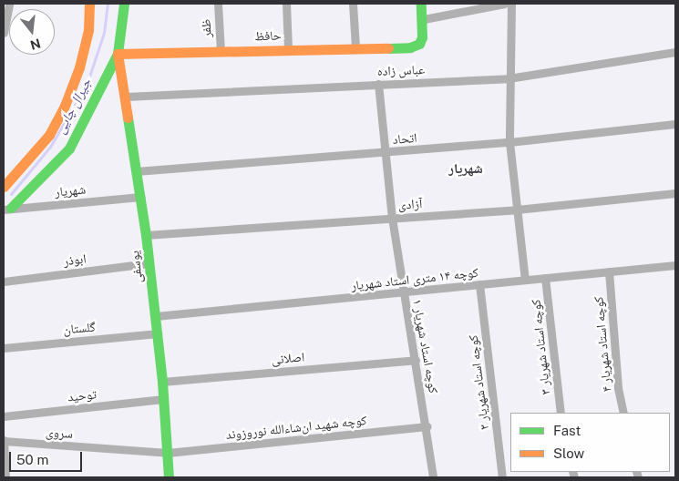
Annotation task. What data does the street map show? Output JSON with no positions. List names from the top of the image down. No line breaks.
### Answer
{"streets":{"street":["ظفر","حافظ","عباس زاده","اتحاد","شهریار","آزادی","ابوذر","یوسفی","کوچه ۱۴ متری استاد شهریار","گلستان","کوچه استاد شهریار ۴","کوچه استاد شهریار ۱","کوچه استاد شهریار ۳","اصلانی","کوچه استاد شهریار ۲","توحید","کوچه شهید ان‌شاءالله نوروزوند","سروی"]},"crossings":[["ظفر","حافظ"],["حافظ","یوسفی"],["عباس زاده","یوسفی"],["عباس زاده","کوچه استاد شهریار ۱"],["اتحاد","یوسفی"],["اتحاد","کوچه استاد شهریار ۱"],["شهریار","یوسفی"],["آزادی","یوسفی"],["آزادی","کوچه استاد شهریار ۱"],["ابوذر","یوسفی"],["یوسفی","کوچه ۱۴ متری استاد شهریار"],["یوسفی","گلستان"],["یوسفی","اصلانی"],["یوسفی","توحید"],["یوسفی","کوچه شهید ان‌شاءالله نوروزوند"],["یوسفی","سروی"],["کوچه ۱۴ متری استاد شهریار","کوچه استاد شهریار ۴"],["کوچه ۱۴ متری استاد شهریار","کوچه استاد شهریار ۱"],["کوچه ۱۴ متری استاد شهریار","کوچه استاد شهریار ۳"],["کوچه ۱۴ متری استاد شهریار","کوچه استاد شهریار ۲"],["کوچه استاد شهریار ۱","اصلانی"],["کوچه استاد شهریار ۱","کوچه شهید ان‌شاءالله نوروزوند"],["کوچه شهید ان‌شاءالله نوروزوند","سروی"]],"districts":["شهریار"],"water":["جیرال چایی"],"legend":["Fast","Slow"],"scale_bar":"50 m","north":"bottom"}
